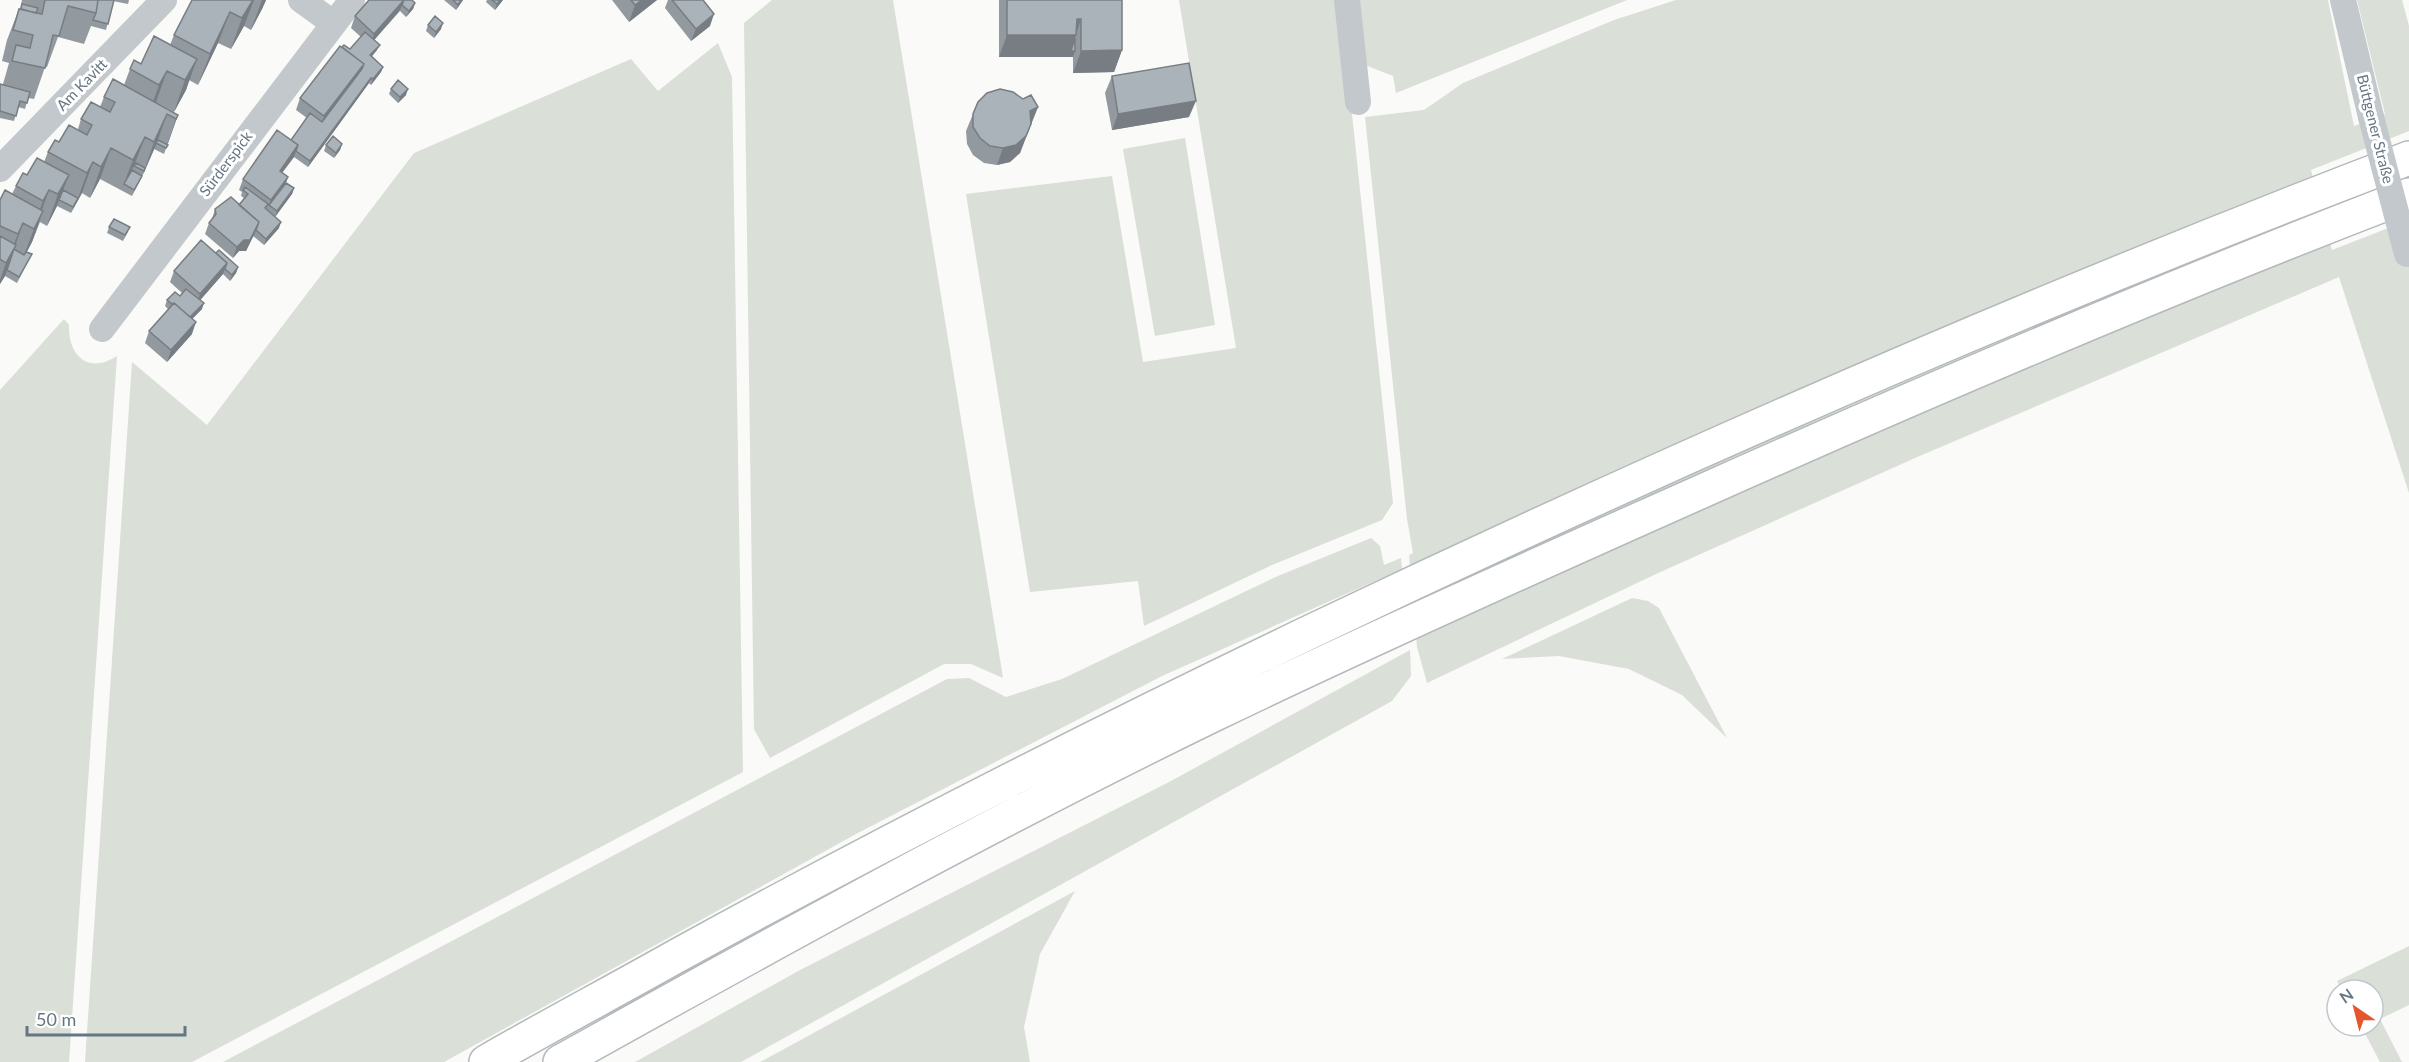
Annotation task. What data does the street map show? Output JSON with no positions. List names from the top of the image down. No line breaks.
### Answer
{"streets":{"street":["Am Kavitt","Büttgener Straße","Sürderspick"]},"scale_bar":"50 m","north":"top left"}
